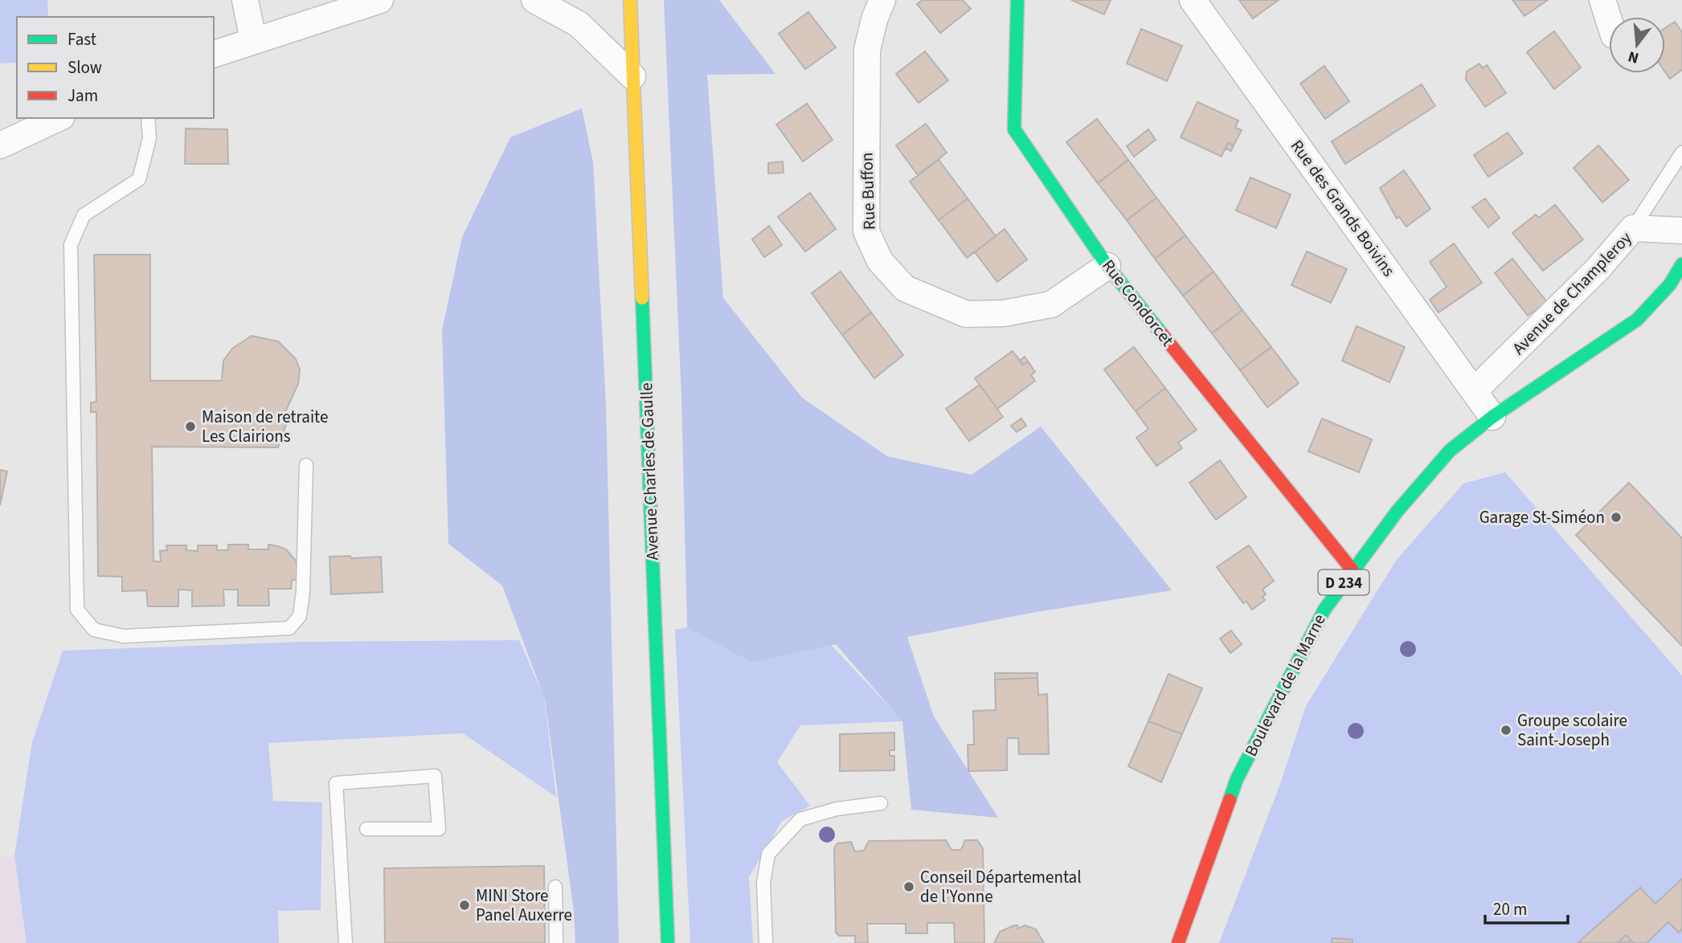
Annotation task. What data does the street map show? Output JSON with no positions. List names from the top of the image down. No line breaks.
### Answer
{"streets":{"main road":["Rue Condorcet","Avenue Charles de Gaulle","D 234","Boulevard de la Marne"],"street":["Rue Buffon","Rue des Grands Boivins","Avenue de Champleroy"]},"crossings":[["Rue Buffon","Rue Condorcet"],["Rue des Grands Boivins","Avenue de Champleroy"],["Rue des Grands Boivins","Boulevard de la Marne"],["Rue Condorcet","Boulevard de la Marne"],["D 234","Boulevard de la Marne"]],"places":["Maison de retraite Les Clairions","Garage St-Siméon","Groupe scolaire Saint-Joseph","Conseil Départemental de l'Yonne","MINI Store Panel Auxerre"],"legend":["Fast","Slow","Jam"],"scale_bar":"20 m","north":"bottom"}
